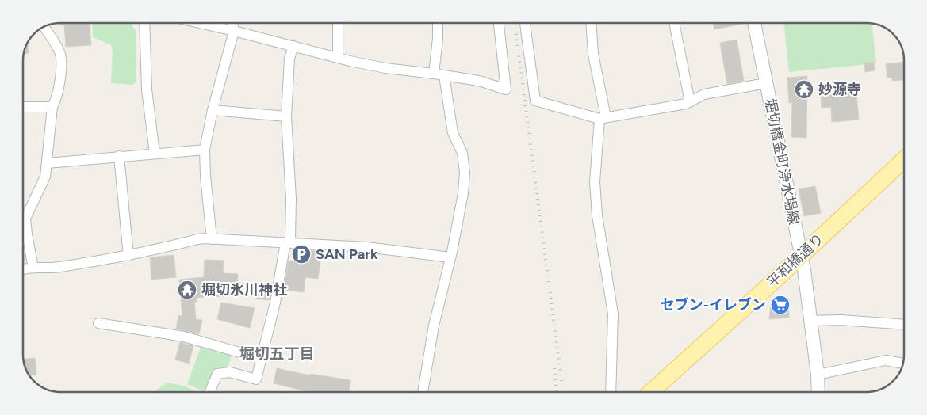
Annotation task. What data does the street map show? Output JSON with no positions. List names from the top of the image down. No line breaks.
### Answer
{"streets":{"main road":["平和橋通り"],"street":["堀切橋金町浄水場線"]},"crossings":[["堀切橋金町浄水場線","平和橋通り"]],"districts":["堀切五丁目"],"places":{"temple":["妙源寺","堀切氷川神社"],"parking":["SAN Park"],"supermarket":["セブン-イレブン"]}}
